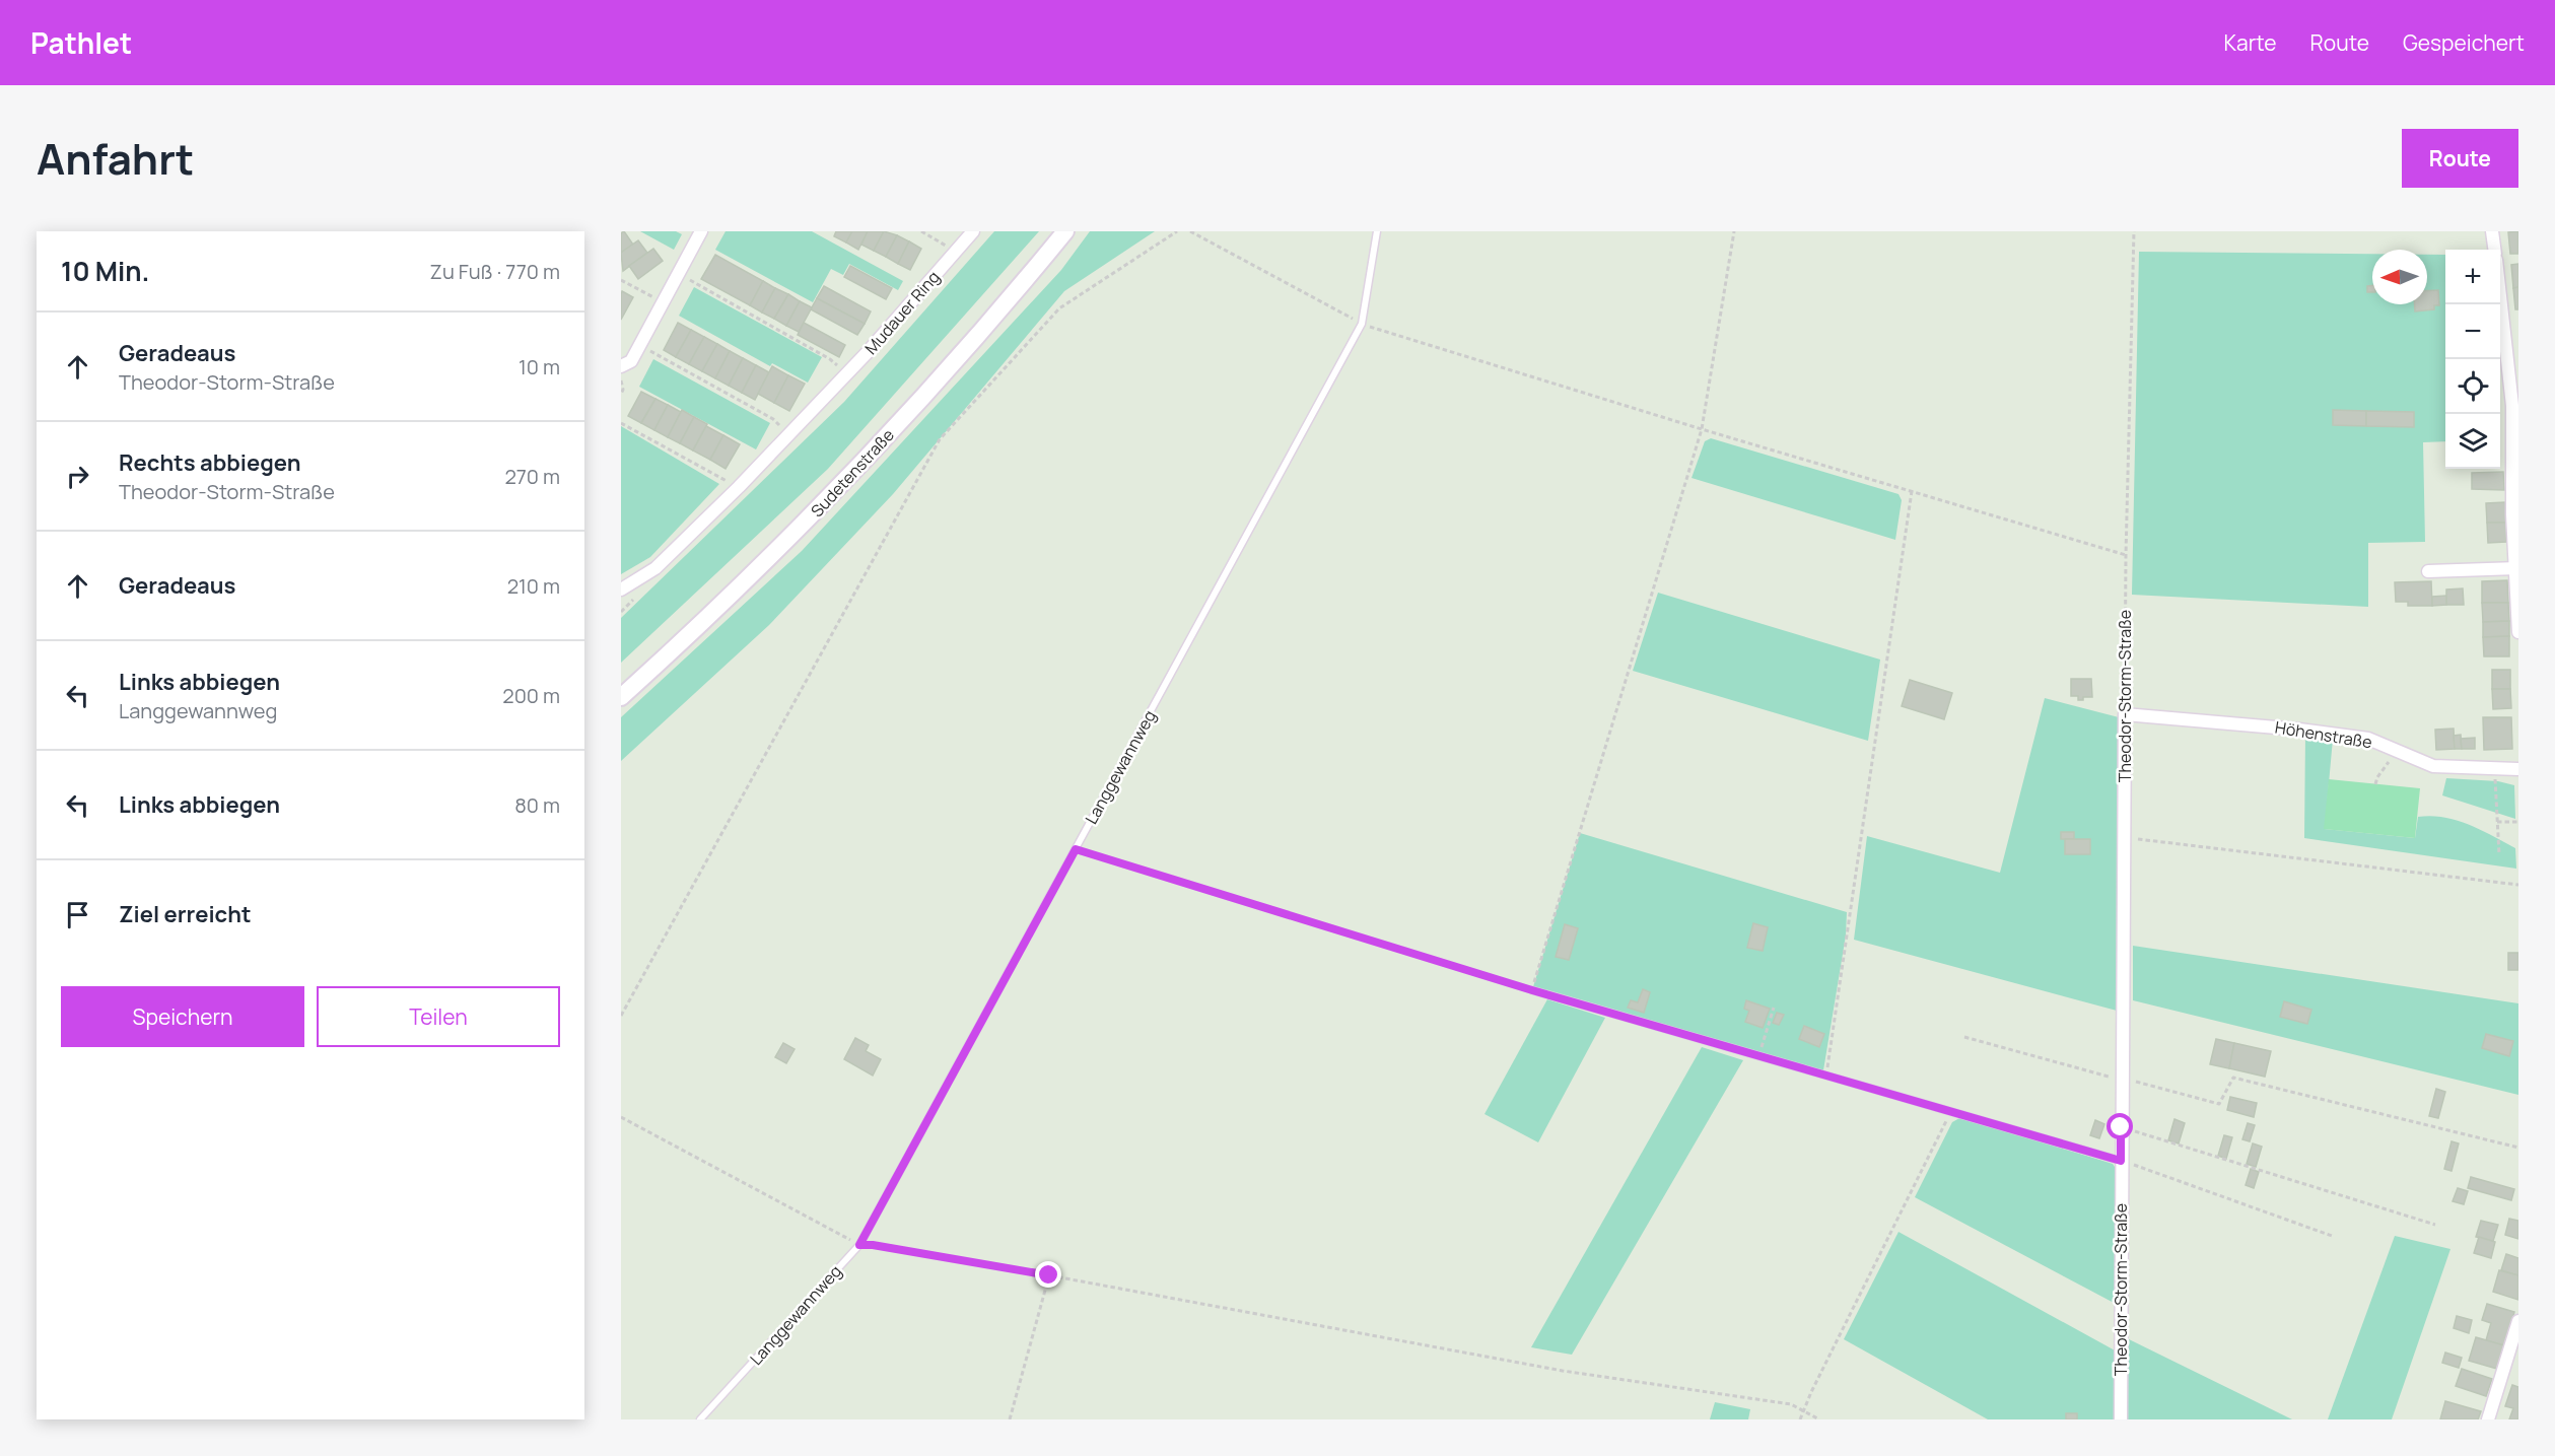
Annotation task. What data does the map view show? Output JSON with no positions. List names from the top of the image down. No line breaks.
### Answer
{"streets":{"main road":["Sudetenstraße"],"street":["Mudauer Ring","Theodor-Storm-Straße","Höhenstraße"],"lane":["Langgewannweg"]},"crossings":[["Theodor-Storm-Straße","Höhenstraße"]],"north":"left","page":{"header":"Pathlet","nav":["Karte","Route","Gespeichert"],"title":"Anfahrt","buttons":["Route",["Speichern","Teilen"]],"heading":["10 Min.","Zu Fuß · 770 m"],"map_buttons":["+","−"],"list":[["Geradeaus","Theodor-Storm-Straße","10 m"],["Rechts abbiegen","Theodor-Storm-Straße","270 m"],["Geradeaus","210 m"],["Links abbiegen","Langgewannweg","200 m"],["Links abbiegen","80 m"],"Ziel erreicht"]}}
